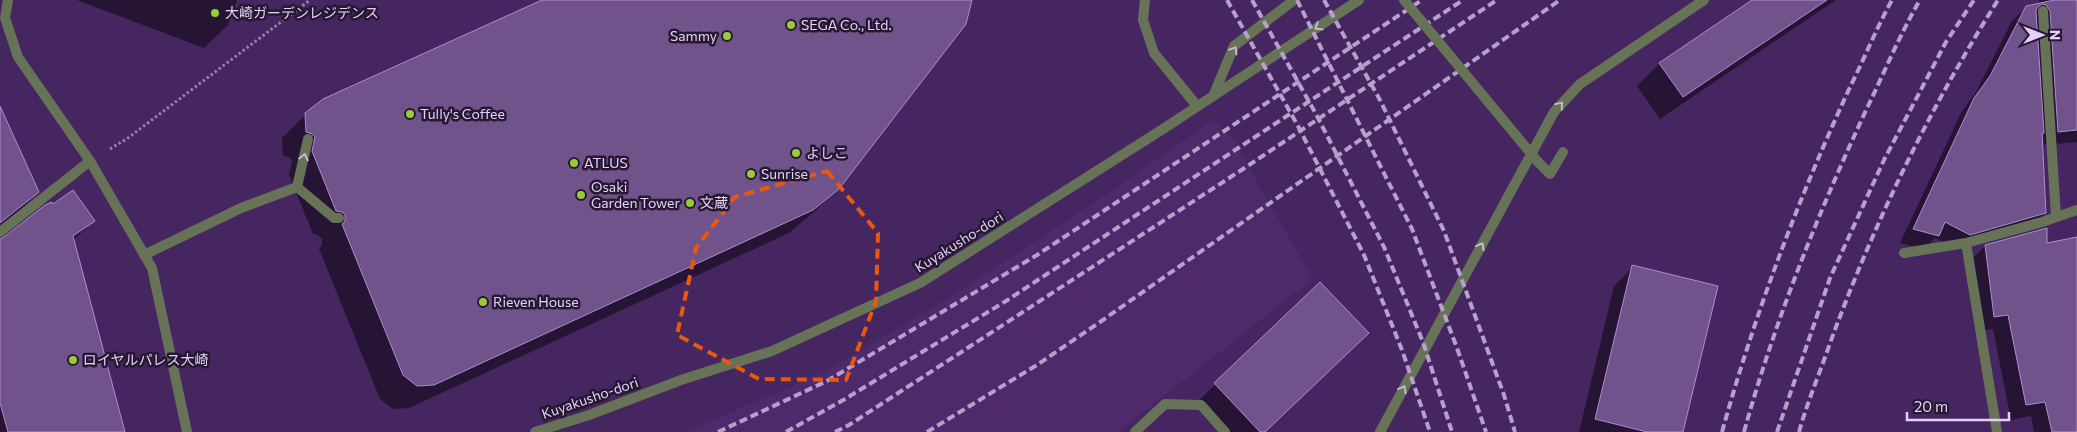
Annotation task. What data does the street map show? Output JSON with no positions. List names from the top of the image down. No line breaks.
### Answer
{"streets":{"street":["Kuyakusho-dori"]},"places":["大崎ガーデンレジデンス","SEGA Co., Ltd.","Sammy","Tully's Coffee","よしこ","ATLUS","Sunrise","Osaki Garden Tower","文蔵","Rieven House","ロイヤルパレス大崎"],"scale_bar":"20 m","north":"right"}
